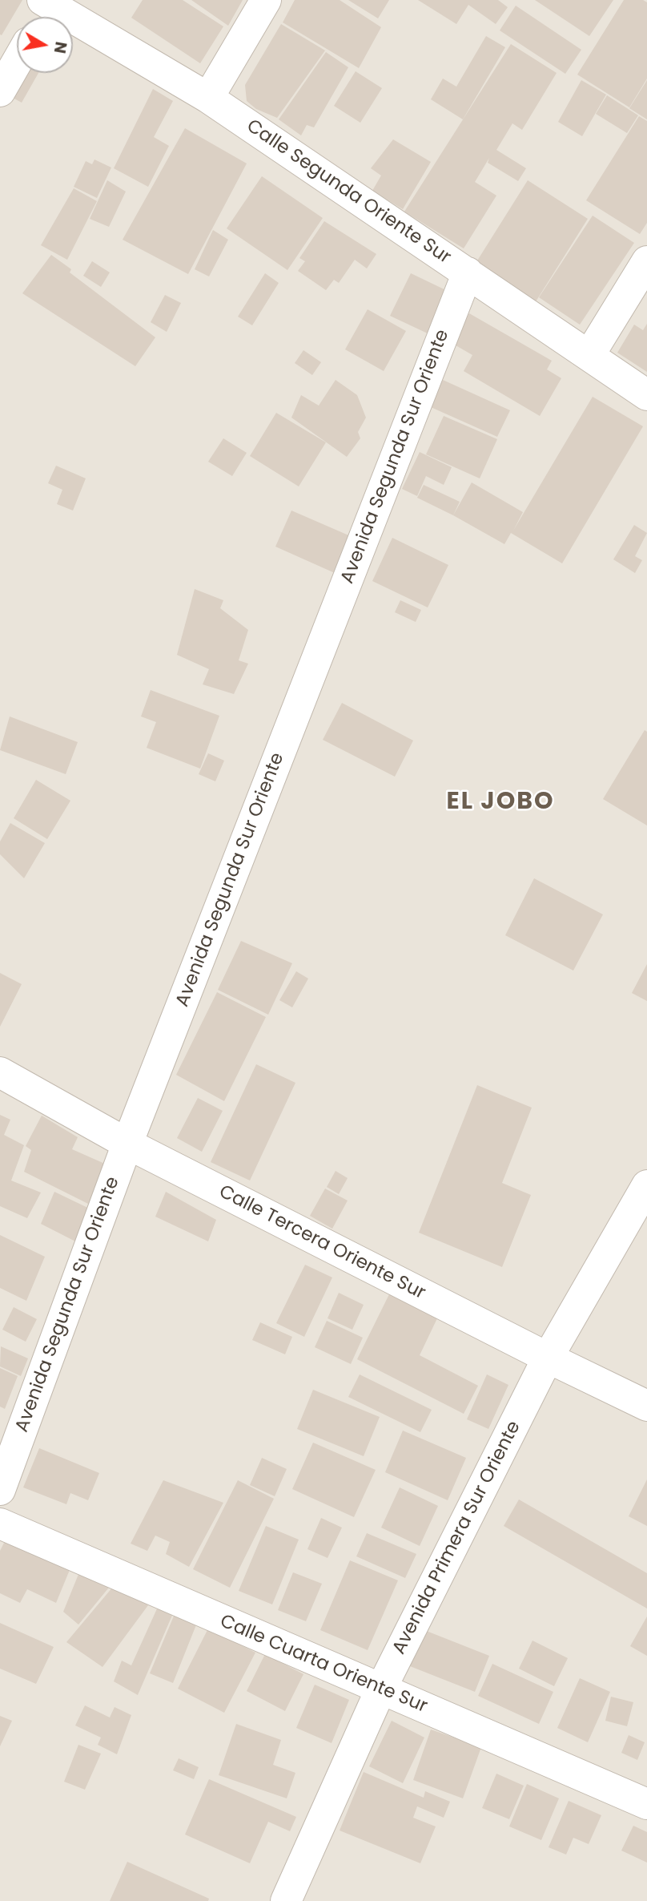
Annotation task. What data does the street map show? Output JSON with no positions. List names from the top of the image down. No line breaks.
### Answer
{"streets":{"street":["Calle Segunda Oriente Sur","Avenida Segunda Sur Oriente","Calle Tercera Oriente Sur","Avenida Primera Sur Oriente","Calle Cuarta Oriente Sur"]},"crossings":[["Calle Segunda Oriente Sur","Avenida Segunda Sur Oriente"],["Avenida Segunda Sur Oriente","Calle Tercera Oriente Sur"],["Calle Tercera Oriente Sur","Avenida Primera Sur Oriente"],["Avenida Primera Sur Oriente","Calle Cuarta Oriente Sur"]],"districts":["EL JOBO"],"north":"right"}
